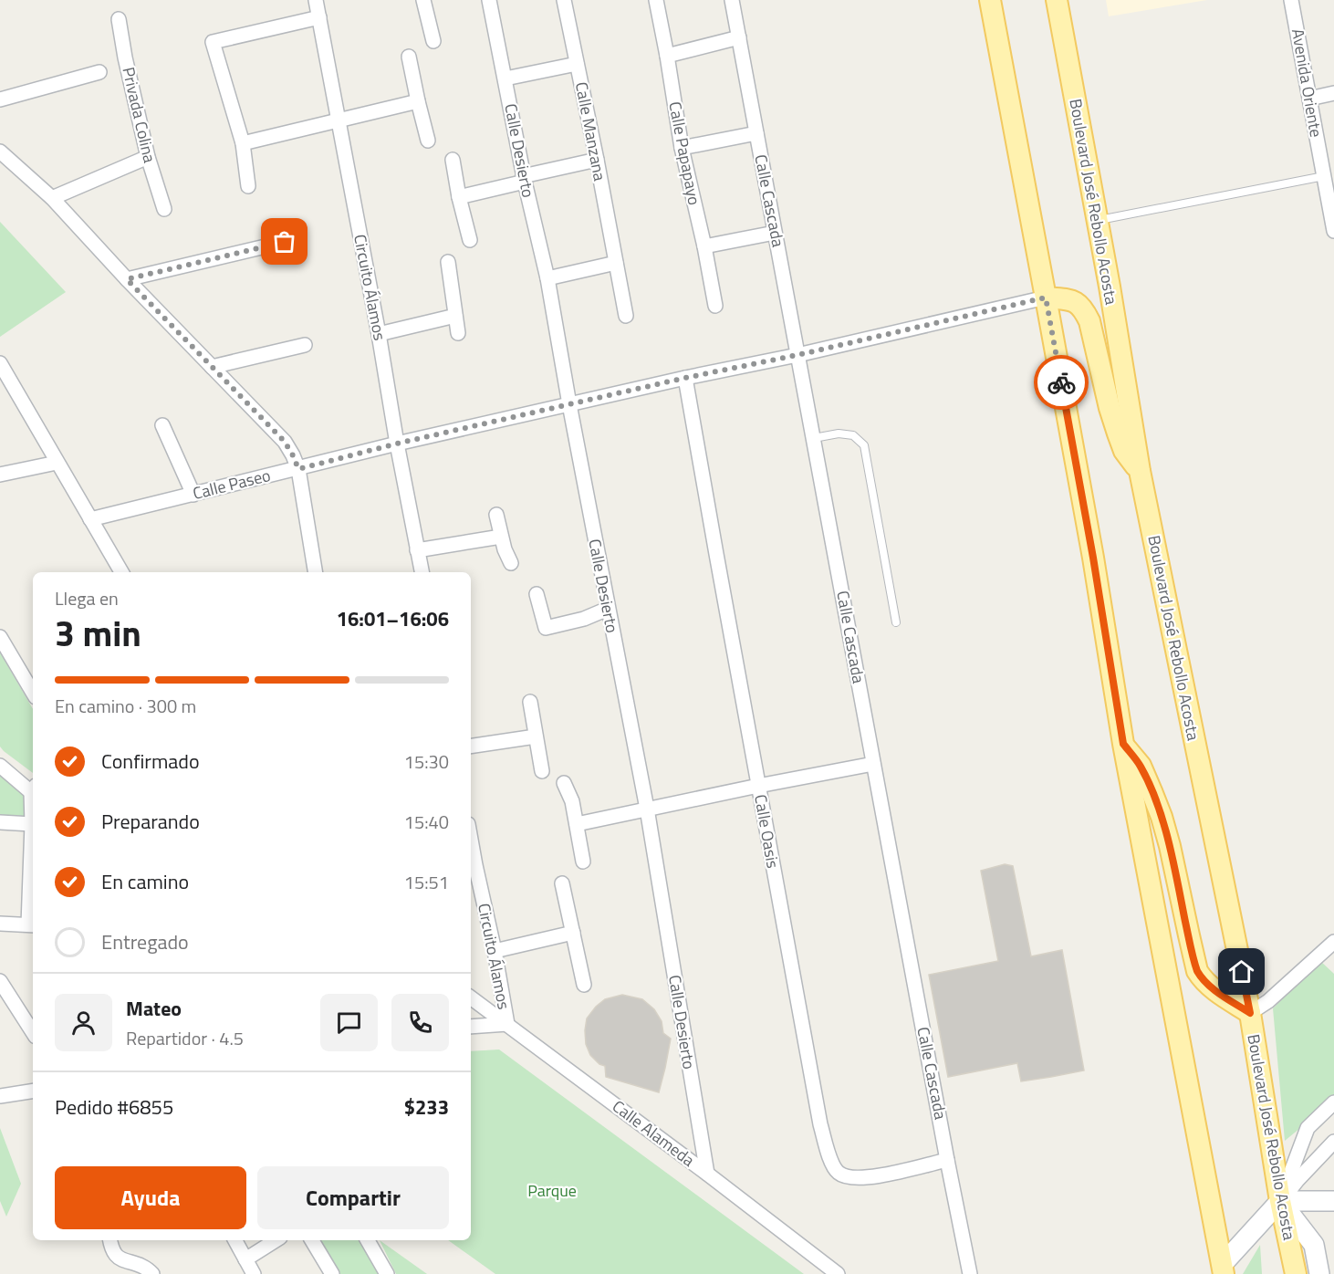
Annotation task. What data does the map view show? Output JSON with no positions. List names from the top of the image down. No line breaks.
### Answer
{"streets":{"main road":["Boulevard José Rebollo Acosta"],"street":["Avenida Oriente","Privada Colina","Calle Manzana","Calle Desierto","Calle Papapayo","Calle Cascada","Circuito Álamos","Calle Paseo","Calle Oasis","Calle Alameda"]},"crossings":[["Calle Desierto","Calle Paseo"],["Calle Desierto","Calle Alameda"],["Calle Cascada","Calle Paseo"],["Calle Cascada","Calle Oasis"],["Circuito Álamos","Calle Paseo"],["Circuito Álamos","Calle Alameda"],["Calle Paseo","Calle Oasis"]],"parks":["Parque"],"page":{"heading":["3 min","Llega en","16:01–16:06"],"panel":["Mateo","Repartidor · 4.5","Pedido #6855","$233"],"bar":"En camino · 300 m","list":[["Confirmado","15:30"],["Preparando","15:40"],["En camino","15:51"],"Entregado"],"buttons":["Ayuda","Compartir"]}}
